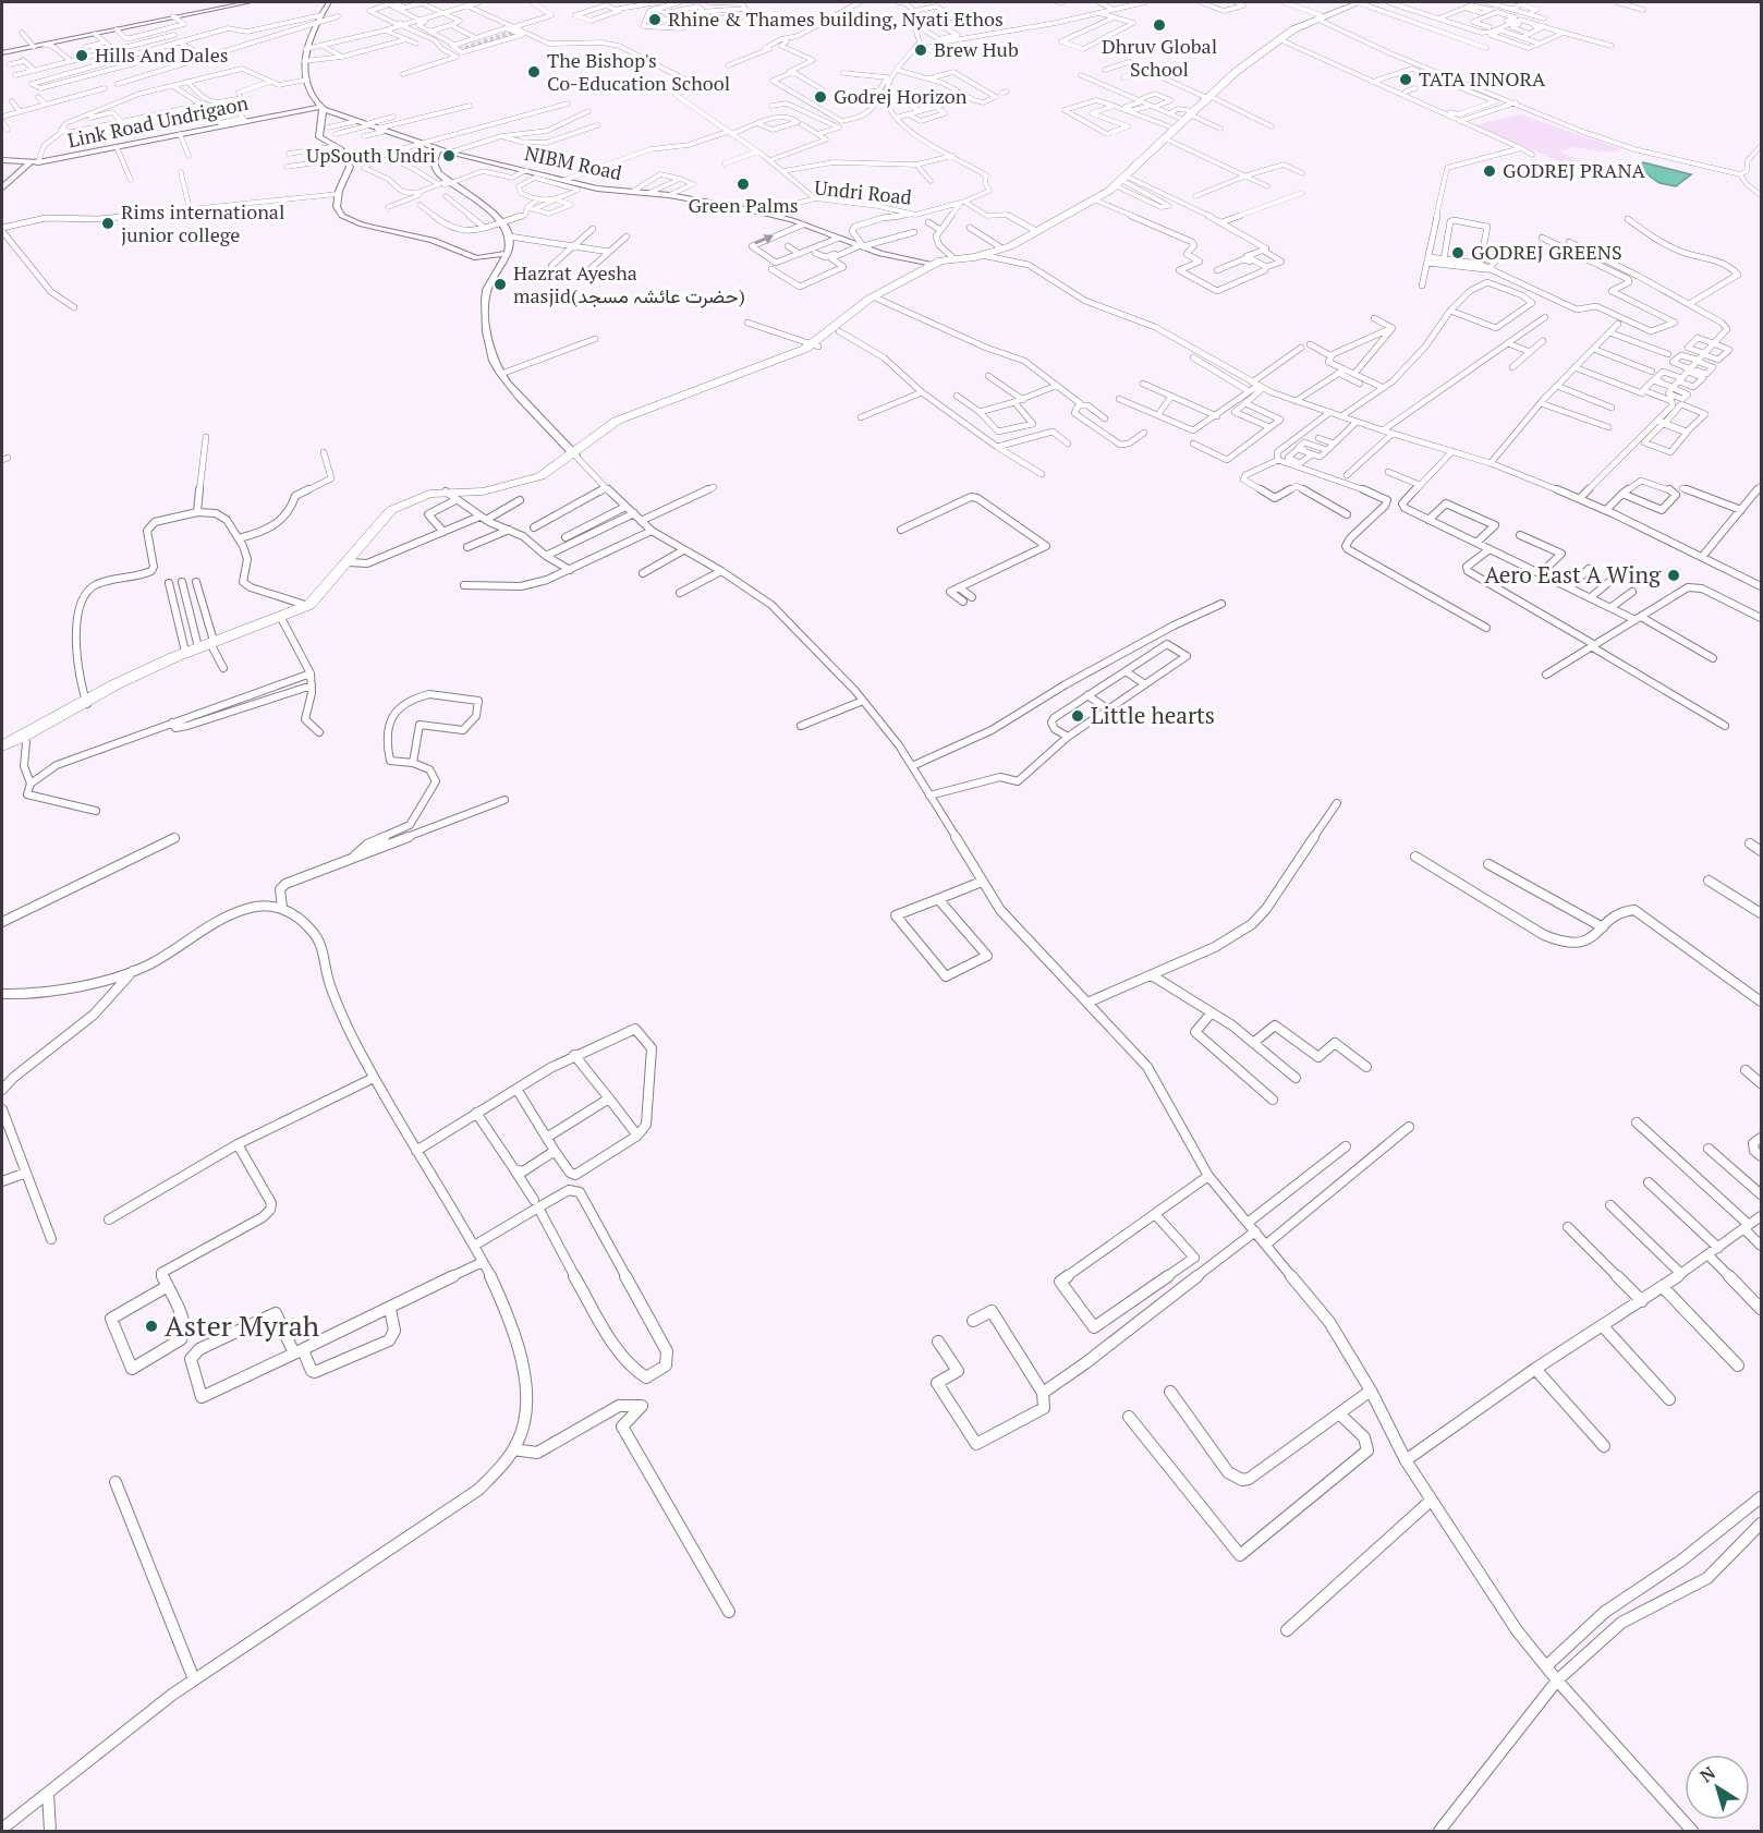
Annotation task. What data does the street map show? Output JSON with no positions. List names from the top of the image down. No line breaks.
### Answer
{"streets":{"main road":["Link Road Undrigaon","NIBM Road"],"street":["Undri Road"]},"crossings":[["Link Road Undrigaon","NIBM Road"],["NIBM Road","Undri Road"]],"places":["Rhine & Thames building, Nyati Ethos","Dhruv Global School","Brew Hub","Hills And Dales","The Bishop's Co-Education School","TATA INNORA","Godrej Horizon","UpSouth Undri","GODREJ PRANA","Green Palms","Rims international junior college","GODREJ GREENS","Hazrat Ayesha masjid(حضرت عائشہ مسجد)","Aero East A Wing","Little hearts","Aster Myrah"],"north":"top left"}
